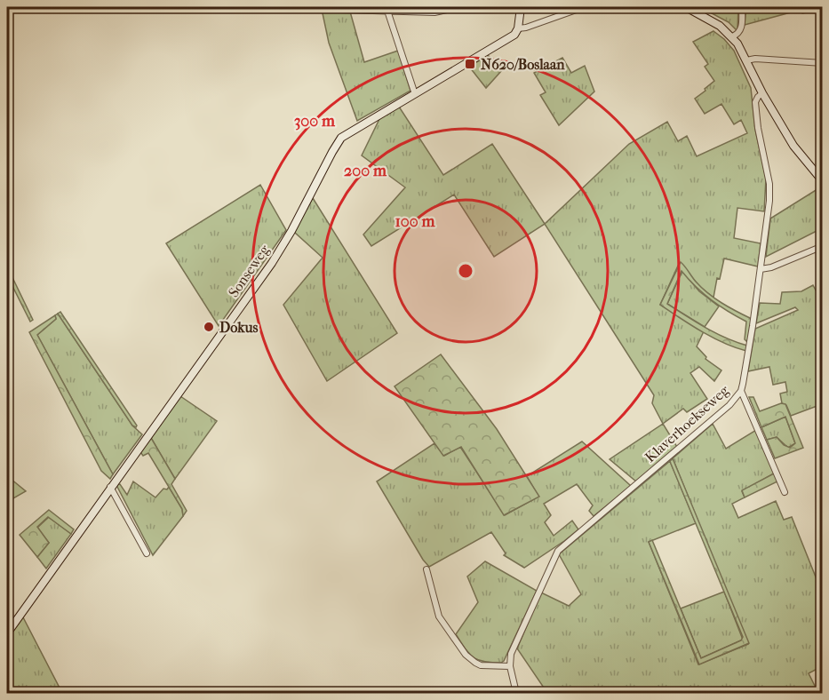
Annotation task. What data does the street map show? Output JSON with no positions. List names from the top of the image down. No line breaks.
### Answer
{"streets":{"main road":["Sonseweg"],"street":["Klaverhoekseweg"]},"places":{"transit":["N620/Boslaan"],"other":["Dokus"]},"rings":["300 m","200 m","100 m"]}
